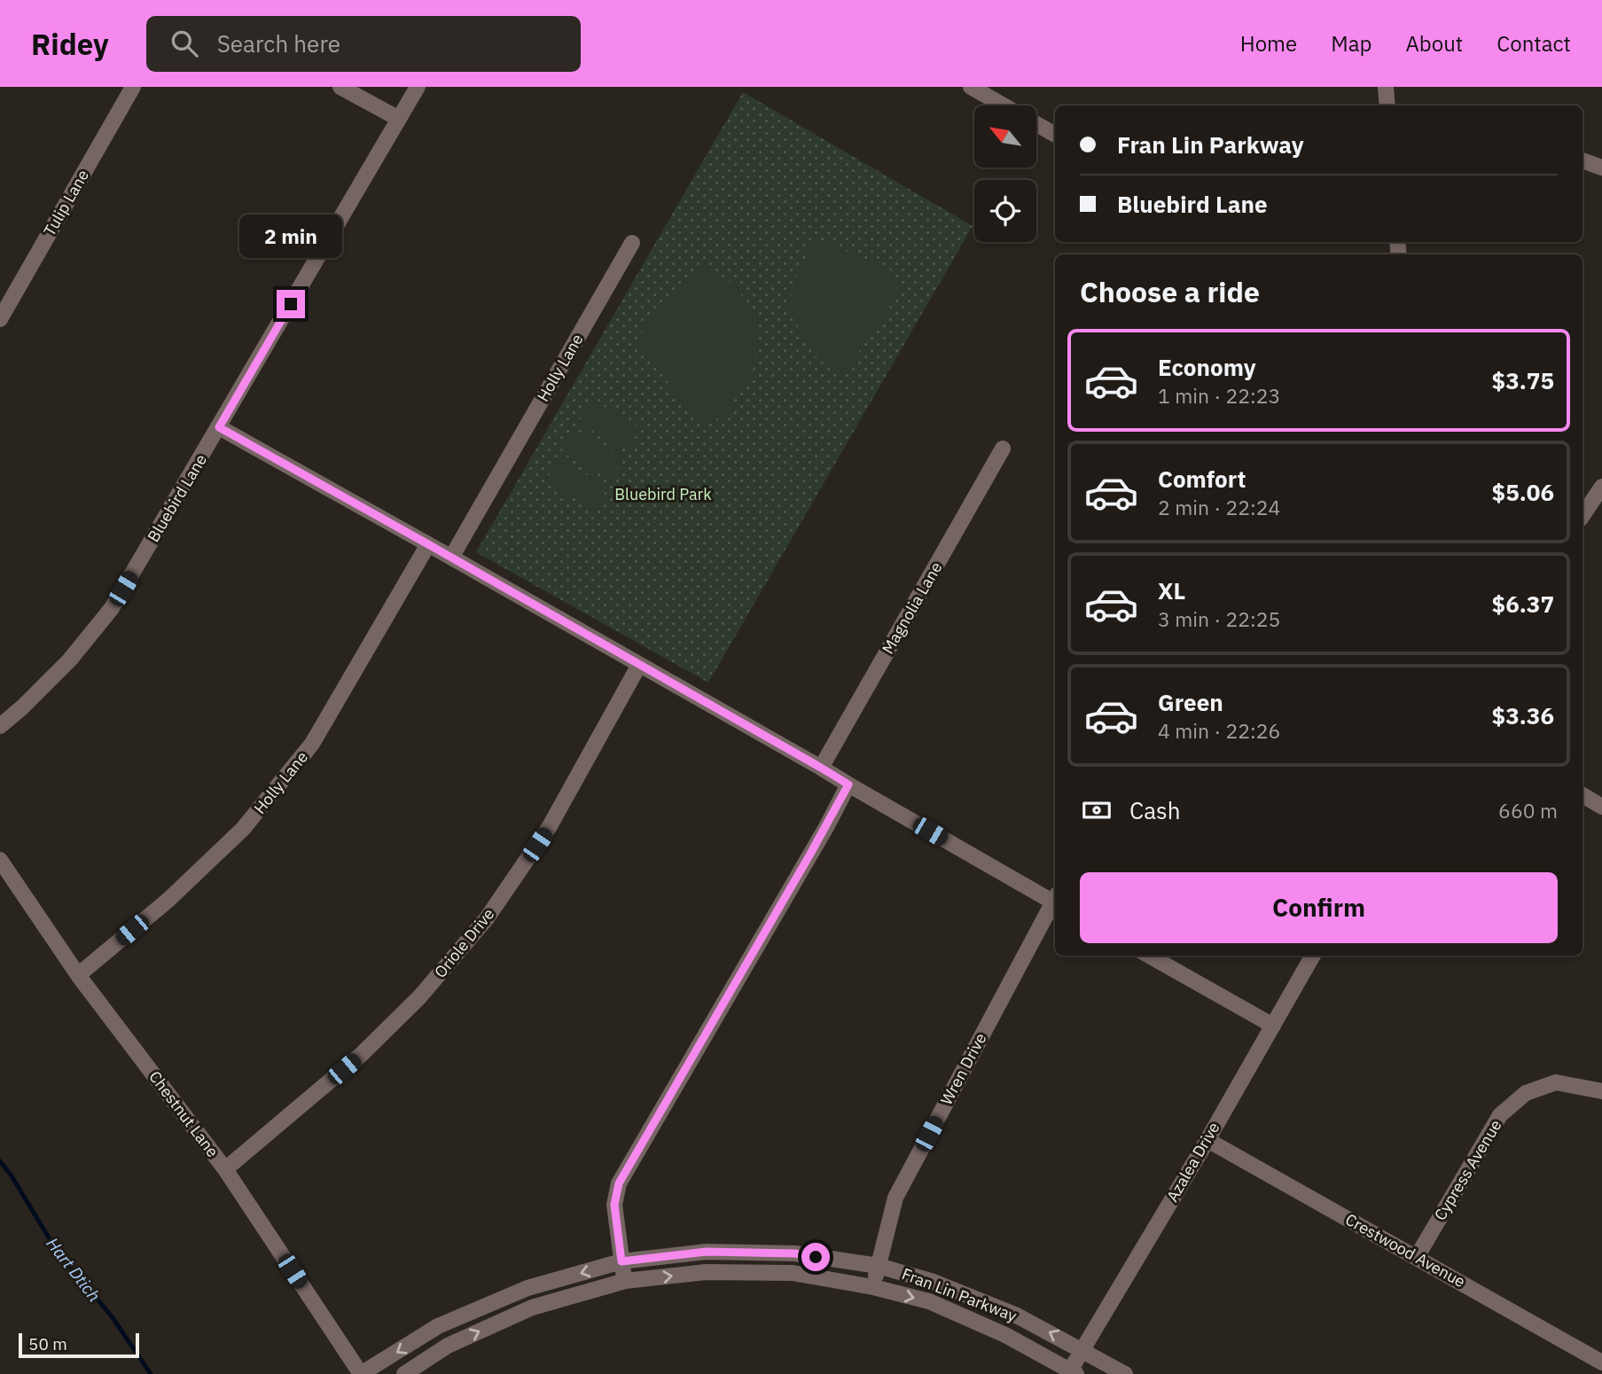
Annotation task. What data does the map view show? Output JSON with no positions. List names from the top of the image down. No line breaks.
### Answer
{"streets":{"street":["Tulip Lane","Holly Lane","Bluebird Lane","Magnolia Lane","Oriole Drive","Wren Drive","Chestnut Lane","Azalea Drive","Cypress Avenue","Crestwood Avenue","Fran Lin Parkway"]},"crossings":[["Holly Lane","Chestnut Lane"],["Oriole Drive","Chestnut Lane"],["Wren Drive","Fran Lin Parkway"],["Chestnut Lane","Fran Lin Parkway"],["Azalea Drive","Crestwood Avenue"],["Azalea Drive","Fran Lin Parkway"],["Cypress Avenue","Crestwood Avenue"]],"water":["Hart Dtich"],"parks":["Bluebird Park"],"scale_bar":"50 m","north":"top left","page":{"header":"Ridey","search":"Search here","nav":["Home","Map","About","Contact"],"banner":["Fran Lin Parkway","Bluebird Lane"],"bubble":"2 min","heading":"Choose a ride","list":[{"name":"Economy","note":"1 min · 22:23","value":"$3.75"},{"name":"Comfort","note":"2 min · 22:24","value":"$5.06"},{"name":"XL","note":"3 min · 22:25","value":"$6.37"},{"name":"Green","note":"4 min · 22:26","value":"$3.36"}],"pay":["Cash","660 m"],"buttons":"Confirm","scale":"50 m"}}
